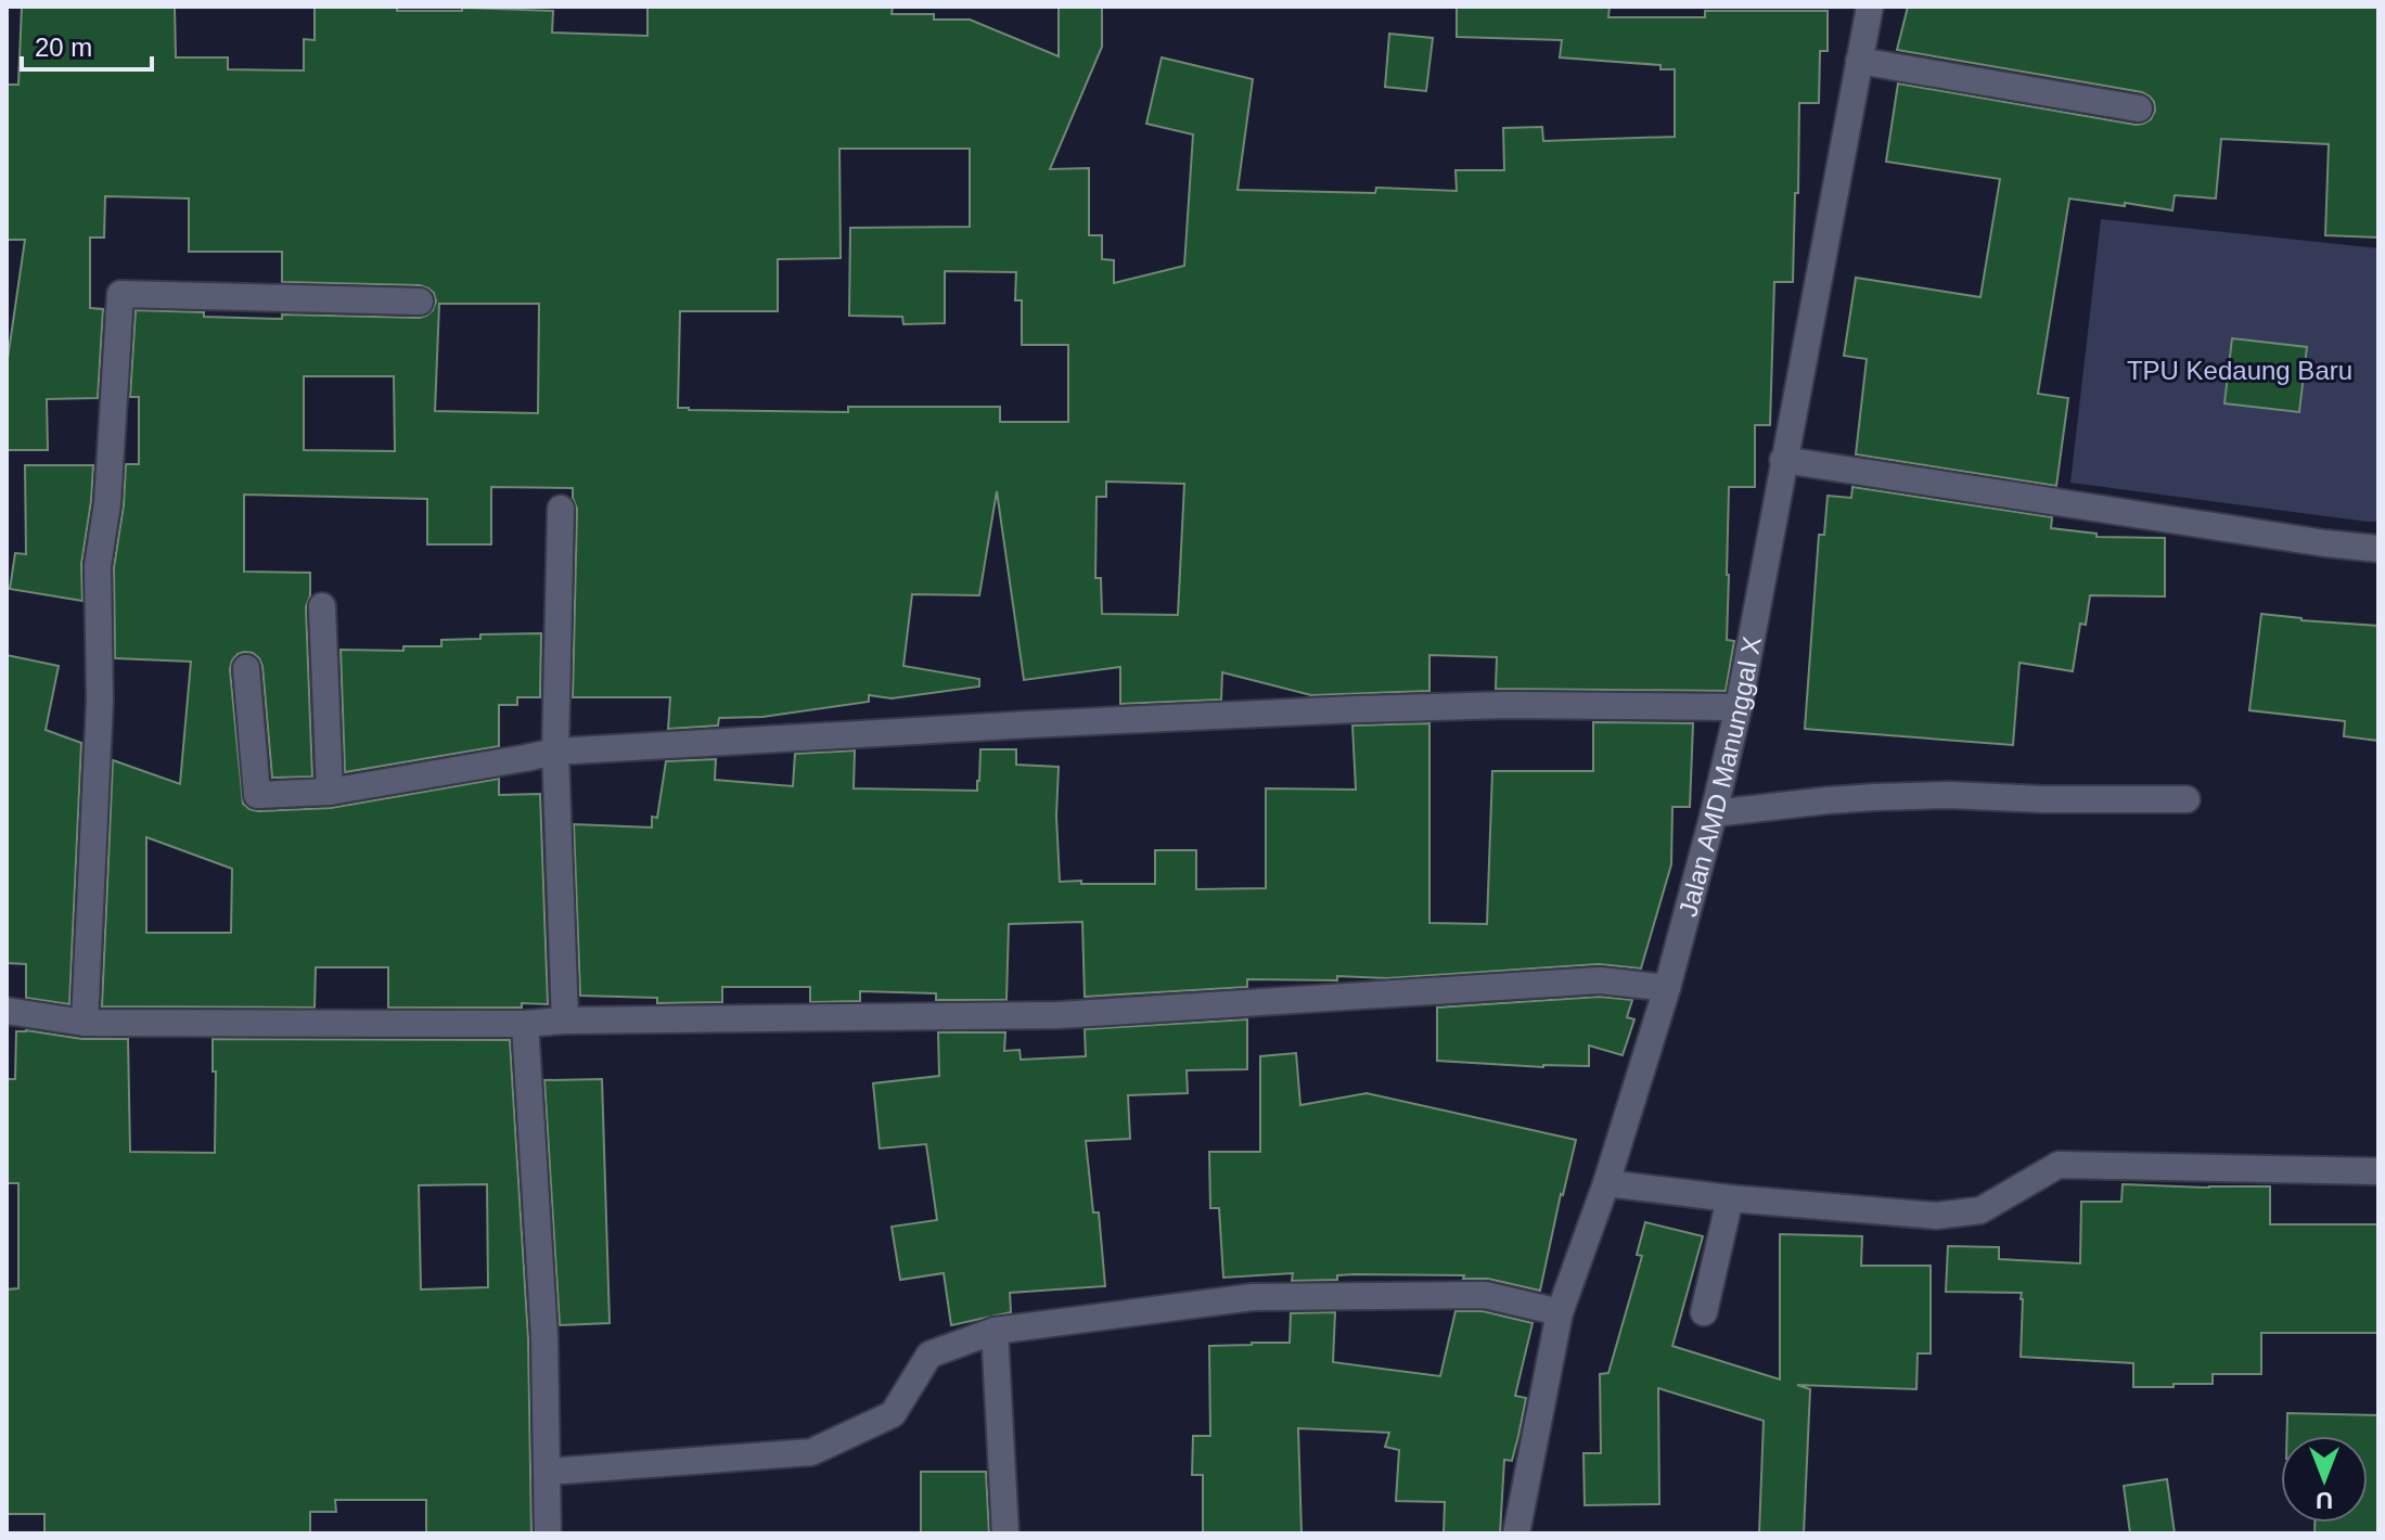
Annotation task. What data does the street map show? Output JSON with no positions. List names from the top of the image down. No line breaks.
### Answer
{"streets":{"street":["Jalan AMD Manunggal X"]},"parks":["TPU Kedaung Baru"],"scale_bar":"20 m","north":"bottom"}
